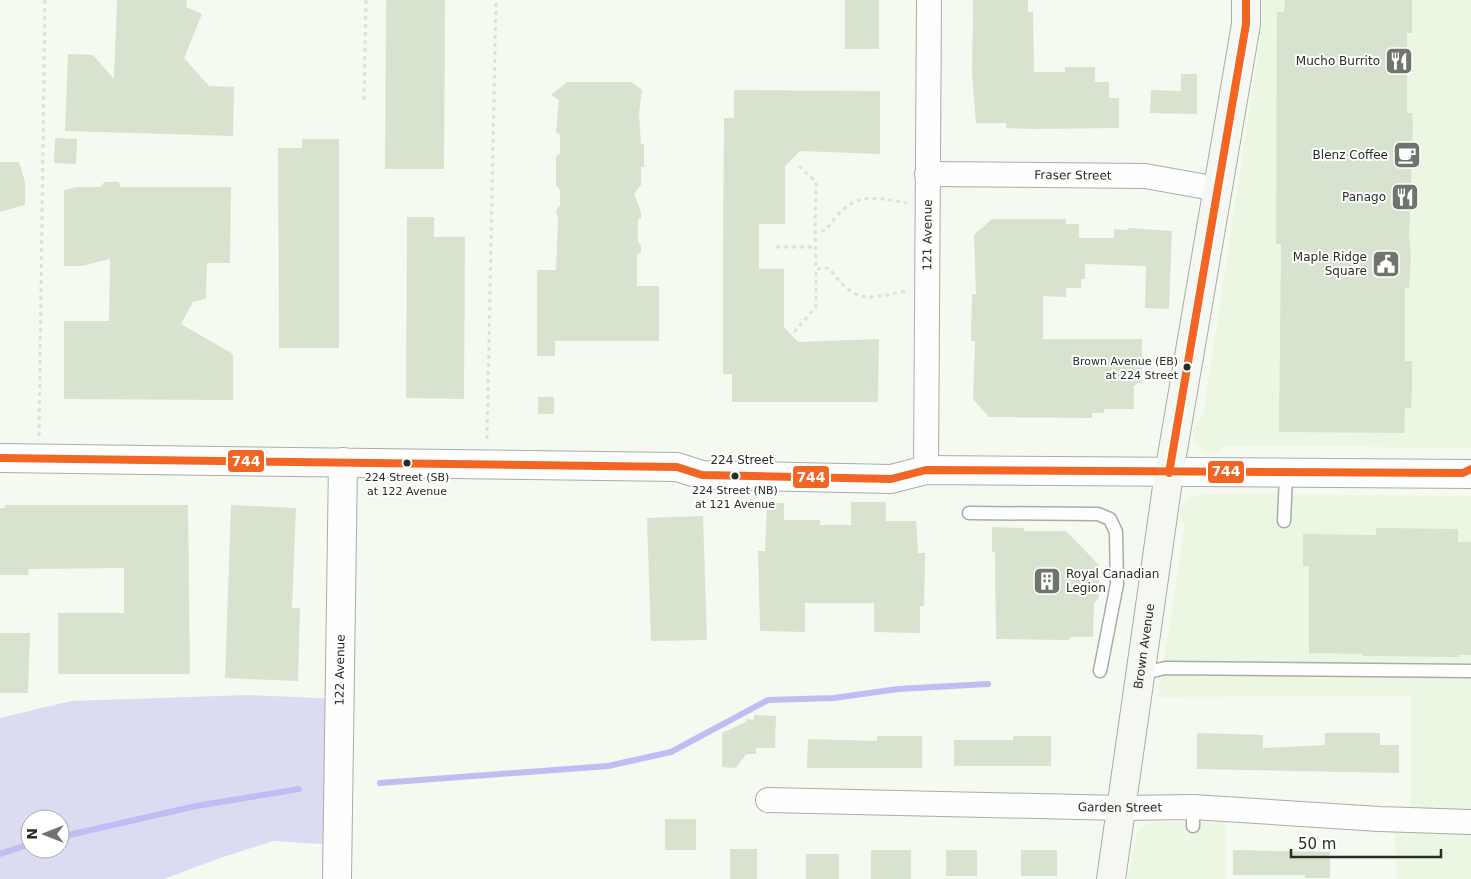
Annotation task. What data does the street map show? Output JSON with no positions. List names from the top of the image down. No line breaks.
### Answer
{"streets":{"main road":["Brown Avenue"],"street":["Fraser Street","121 Avenue","224 Street","122 Avenue","Garden Street"]},"crossings":[["Fraser Street","121 Avenue"],["Fraser Street","Brown Avenue"],["121 Avenue","224 Street"],["224 Street","Brown Avenue"],["224 Street","122 Avenue"],["Brown Avenue","Garden Street"]],"places":{"restaurant":["Mucho Burrito","Panago"],"cafe":["Blenz Coffee"],"public building":["Maple Ridge Square"],"other":["Brown Avenue (EB) at 224 Street","224 Street (SB) at 122 Avenue","224 Street (NB) at 121 Avenue"],"building":["Royal Canadian Legion"]},"lines":["transit line 744"],"scale_bar":"50 m","north":"left"}
